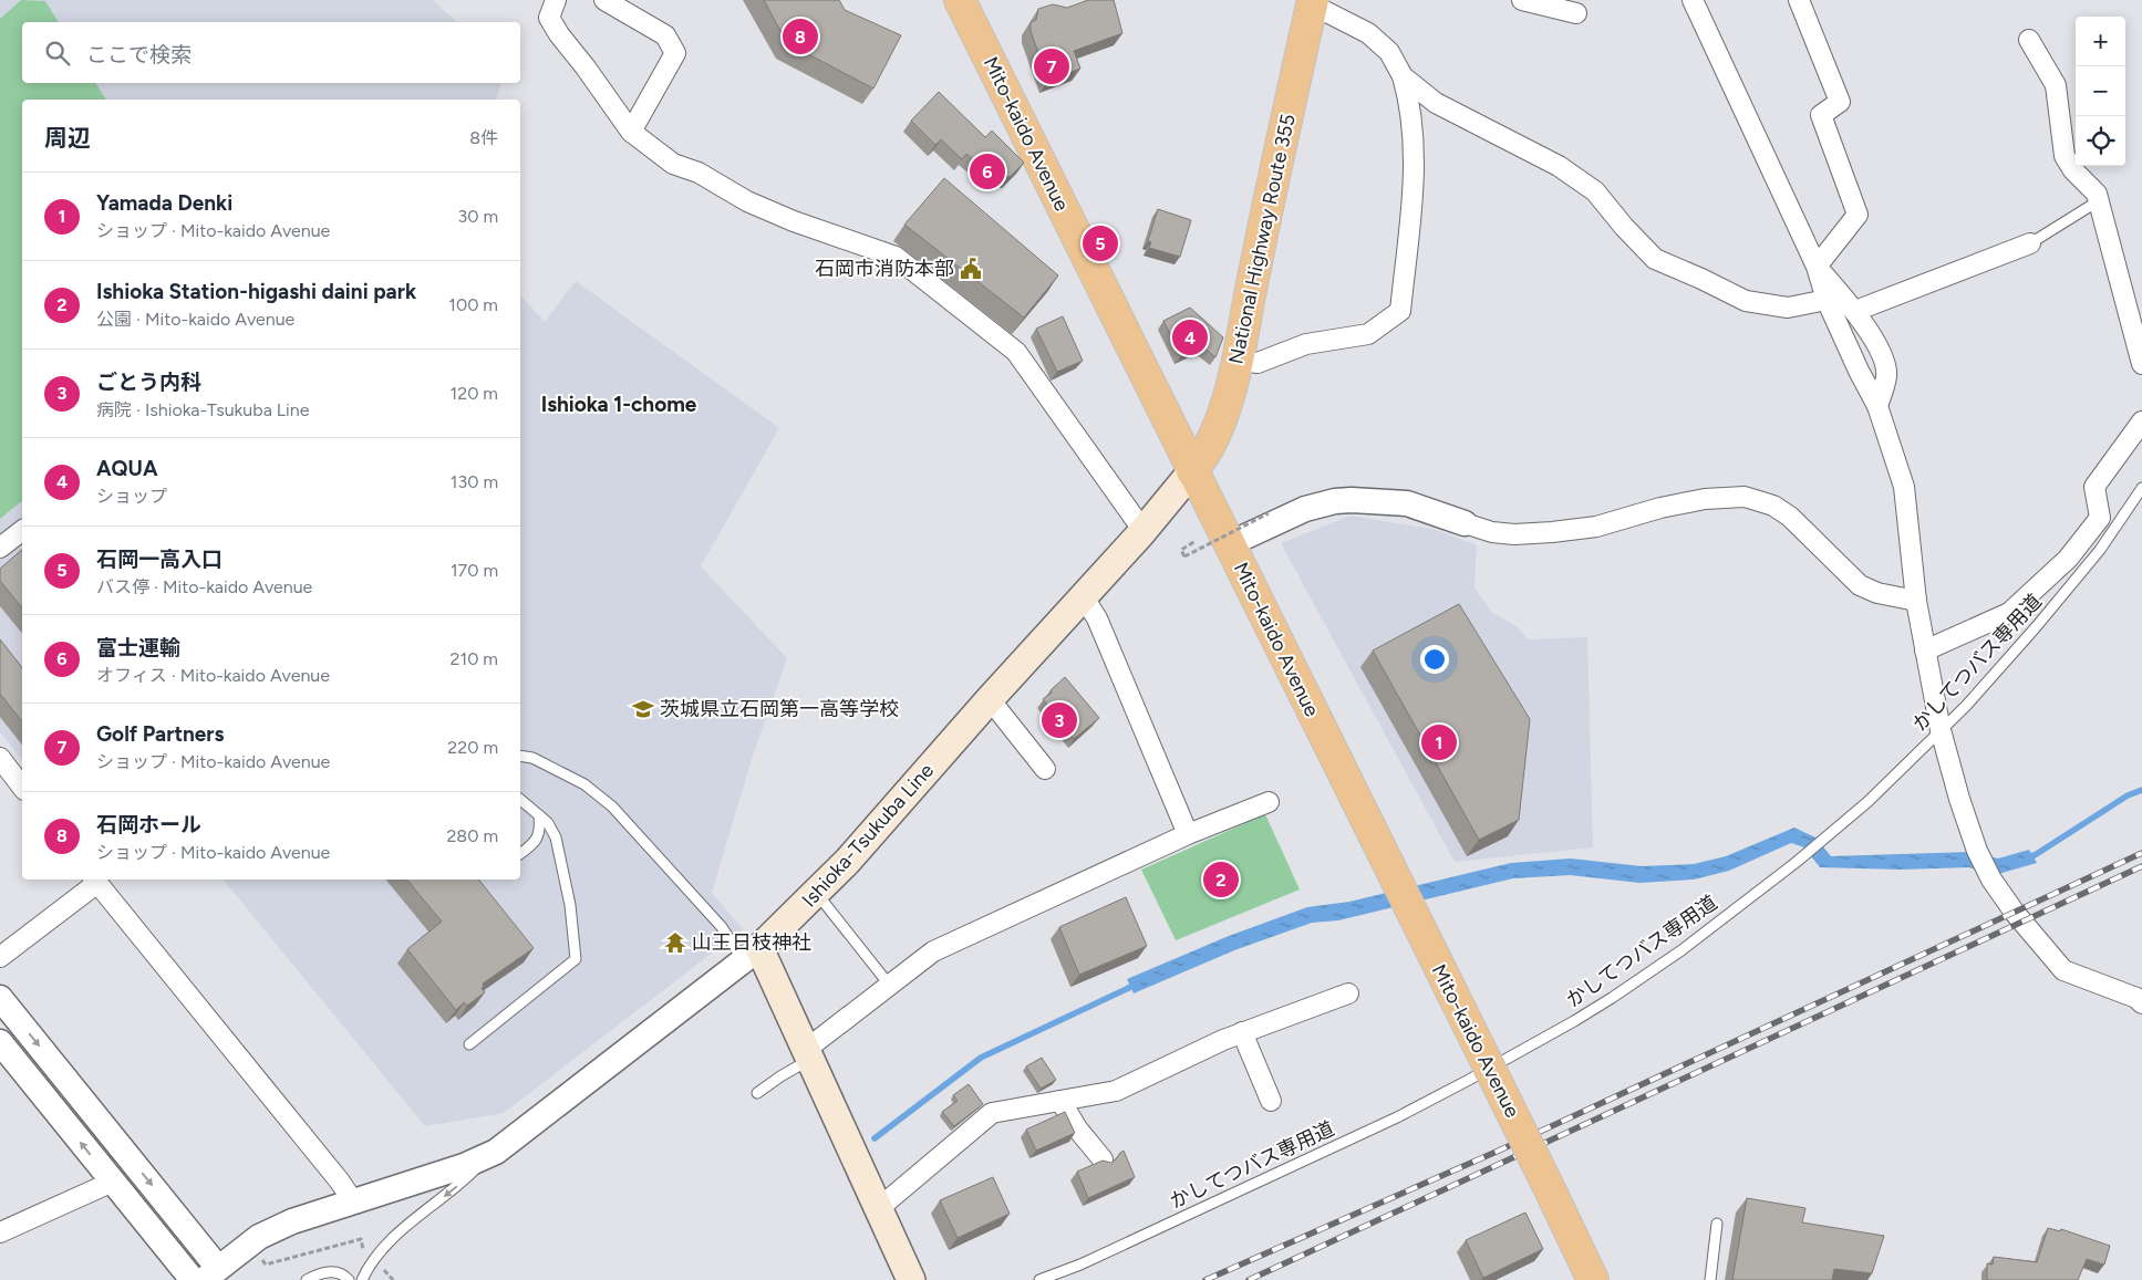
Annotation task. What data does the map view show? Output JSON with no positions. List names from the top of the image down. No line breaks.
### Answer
{"streets":{"highway":["Mito-kaido Avenue","National Highway Route 355"],"main road":["Ishioka-Tsukuba Line"],"lane":["かしてつバス専用道"]},"crossings":[["Mito-kaido Avenue","National Highway Route 355"],["Mito-kaido Avenue","Ishioka-Tsukuba Line"],["National Highway Route 355","Ishioka-Tsukuba Line"]],"districts":["Ishioka 1-chome"],"places":{"public building":["石岡市消防本部"],"school or university":["茨城県立石岡第一高等学校"],"temple":["山王日枝神社"]},"page":{"map_buttons":["+","−"],"pins":["8","7","6","5","4","3","1","2"],"search":"ここで検索","heading":["周辺","8件"],"list":[{"mark":"1","name":"Yamada Denki","note":"ショップ · Mito-kaido Avenue","value":"30 m"},{"mark":"2","name":"Ishioka Station-higashi daini park","note":"公園 · Mito-kaido Avenue","value":"100 m"},{"mark":"3","name":"ごとう内科","note":"病院 · Ishioka-Tsukuba Line","value":"120 m"},{"mark":"4","name":"AQUA","note":"ショップ","value":"130 m"},{"mark":"5","name":"石岡一高入口","note":"バス停 · Mito-kaido Avenue","value":"170 m"},{"mark":"6","name":"富士運輸","note":"オフィス · Mito-kaido Avenue","value":"210 m"},{"mark":"7","name":"Golf Partners","note":"ショップ · Mito-kaido Avenue","value":"220 m"},{"mark":"8","name":"石岡ホール","note":"ショップ · Mito-kaido Avenue","value":"280 m"}]}}
